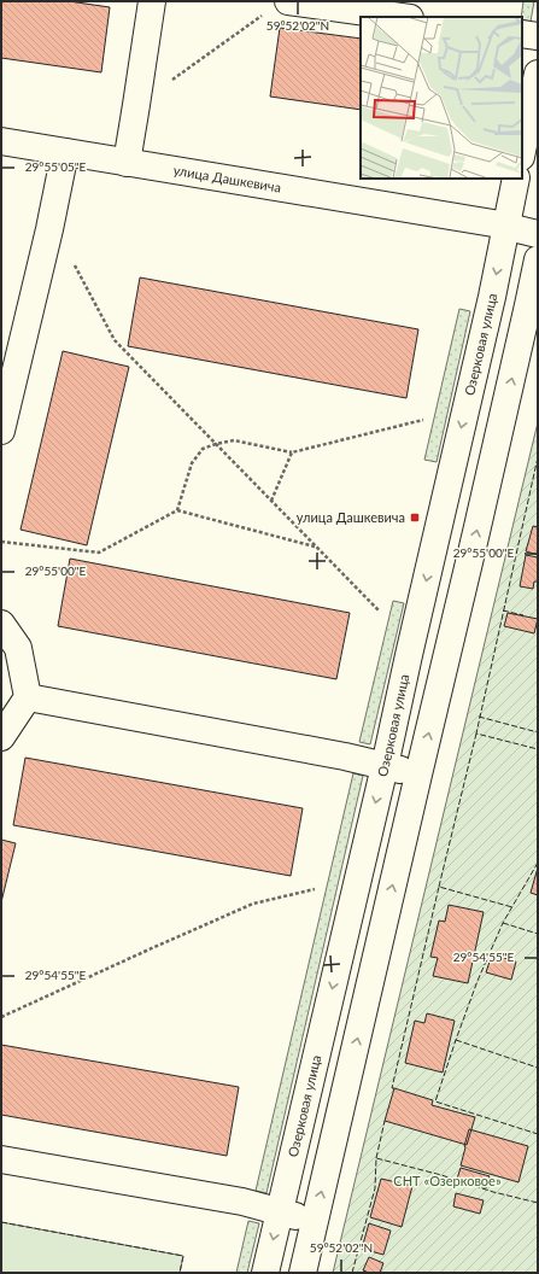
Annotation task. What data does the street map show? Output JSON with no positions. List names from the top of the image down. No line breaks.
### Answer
{"streets":{"street":["улица Дашкевича","Озерковая улица"]},"crossings":[["улица Дашкевича","Озерковая улица"]],"parks":["СНТ «Озерковое»"],"places":{"transit":["улица Дашкевича"]},"coordinates":["59°52'02\"N","29°55'05\"E","29°55'00\"E","29°54'55\"E"]}
